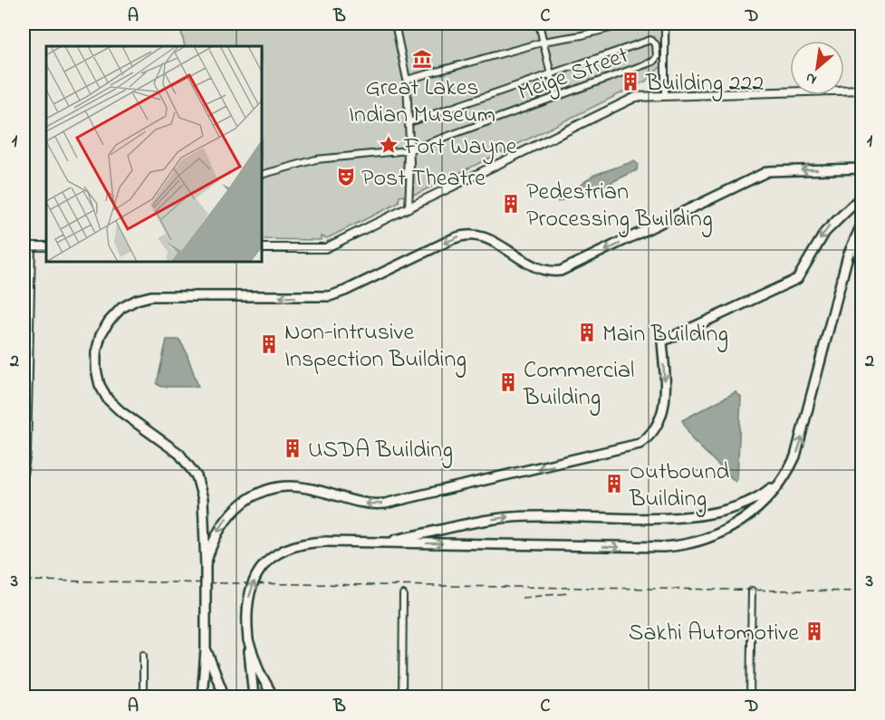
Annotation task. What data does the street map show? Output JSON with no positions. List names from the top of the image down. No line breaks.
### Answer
{"streets":{"street":["Meige Street"]},"places":{"museum":["Great Lakes Indian Museum"],"building":["Building 222","Pedestrian Processing Building","Main Building","Non-intrusive Inspection Building","Commercial Building","USDA Building","Outbound Building","Sakhi Automotive"],"place":["Fort Wayne"],"theatre":["Post Theatre"]},"north":"bottom left","grid":{"columns":["A","B","C","D"],"rows":["1","2","3"]}}
